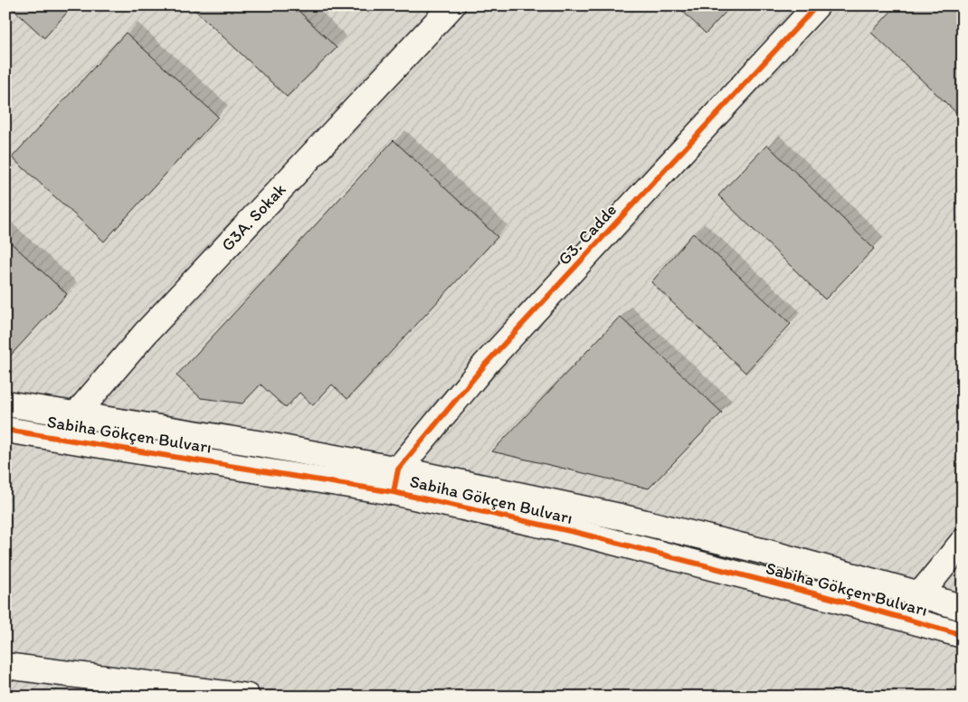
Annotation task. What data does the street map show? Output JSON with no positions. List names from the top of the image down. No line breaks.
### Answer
{"streets":{"main road":["G3A. Sokak","G3. Cadde","Sabiha Gökçen Bulvarı"]},"crossings":[["G3A. Sokak","Sabiha Gökçen Bulvarı"],["G3. Cadde","Sabiha Gökçen Bulvarı"]]}
